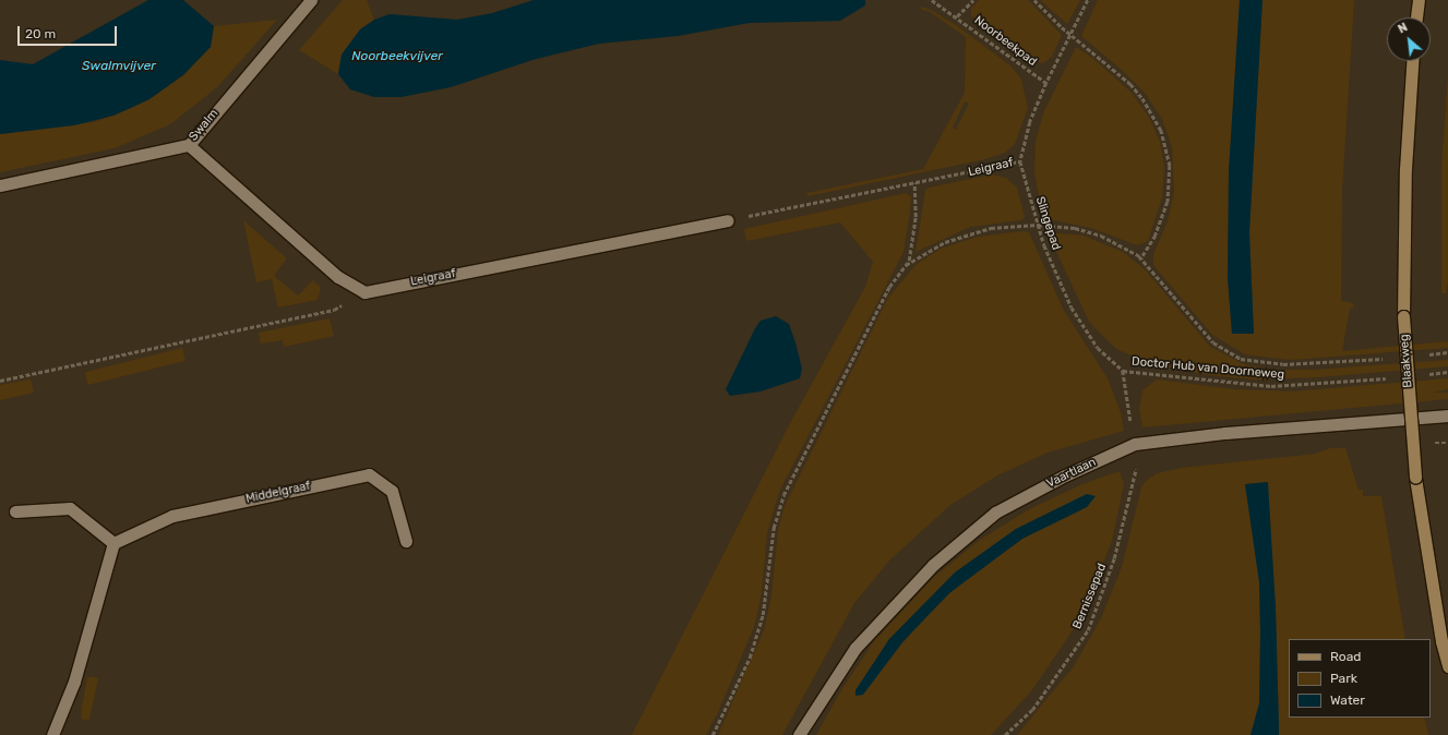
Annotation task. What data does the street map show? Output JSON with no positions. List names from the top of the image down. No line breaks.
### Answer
{"streets":{"main road":["Blaakweg"],"street":["Swalm","Leigraaf","Vaartlaan","Middelgraaf"],"path":["Noorbeekpad","Slingepad","Doctor Hub van Doorneweg","Bernissepad"]},"crossings":[["Leigraaf","Slingepad"],["Slingepad","Doctor Hub van Doorneweg"]],"water":["Noorbeekvijver","Swalmvijver"],"legend":["Road","Park","Water"],"scale_bar":"20 m","north":"top left"}
